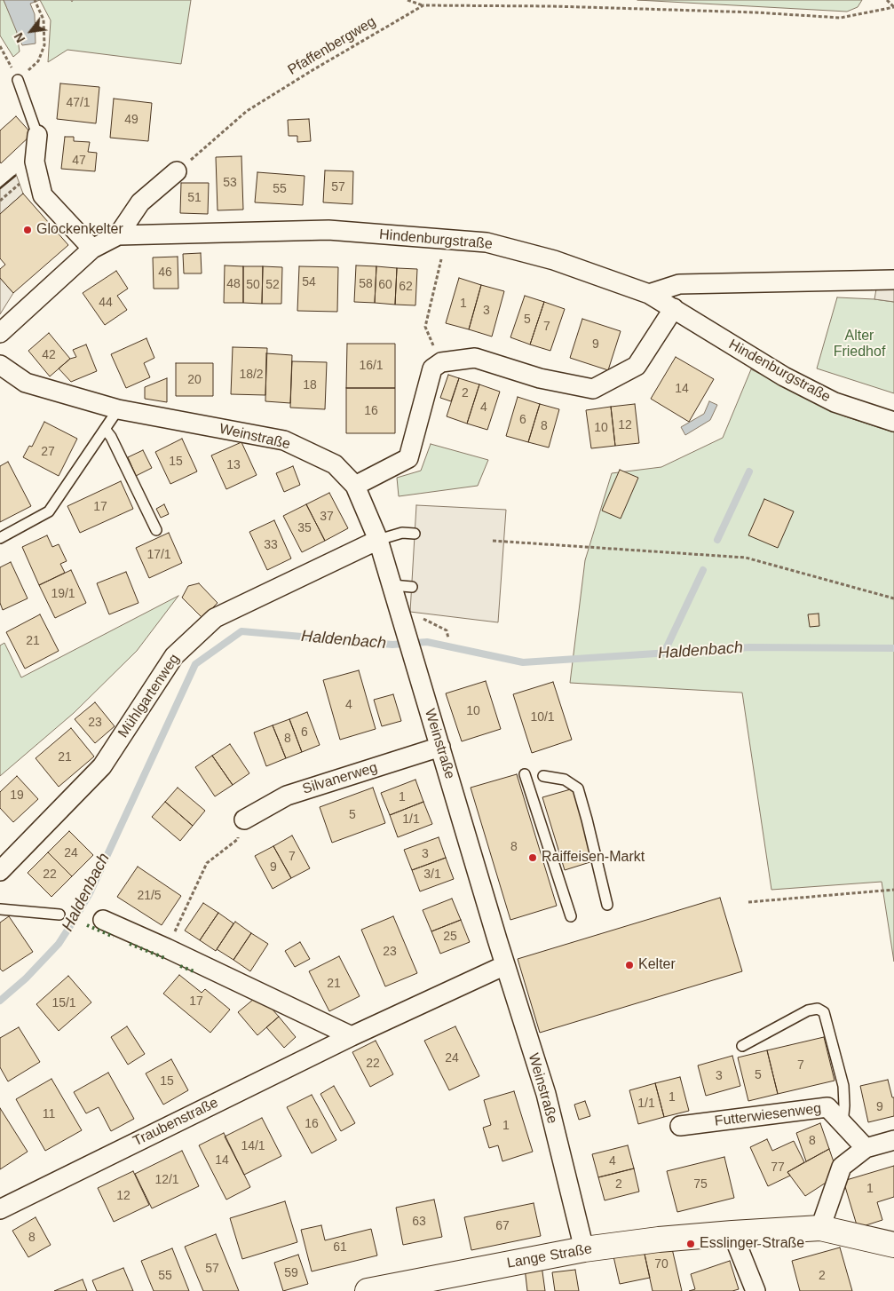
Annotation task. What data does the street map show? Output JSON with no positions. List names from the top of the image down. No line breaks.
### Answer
{"streets":{"main road":["Lange Straße"],"street":["Hindenburgstraße","Weinstraße","Mühlgartenweg","Silvanerweg","Futterwiesenweg","Traubenstraße"],"path":["Pfaffenbergweg"]},"crossings":[["Weinstraße","Mühlgartenweg"],["Weinstraße","Silvanerweg"],["Weinstraße","Traubenstraße"],["Weinstraße","Lange Straße"]],"water":["Haldenbach"],"parks":["Alter Friedhof"],"places":["Glockenkelter","Raiffeisen-Markt","Kelter","Esslinger Straße"],"house_numbers":["47/1","49","47","53","57","55","51","46","54","48","58","50","52","60","62","44","1","3","5","7","9","42","16/1","18/2","20","18","14","2","4","16","6","12","8","10","27","15","13","17","37","35","33","17/1","19/1","21","4","10","10/1","23","6","8","21","19","1","5","1/1","8","24","3","7","9","22","3/1","21/5","25","23","21","17","15/1","24","22","7","5","3","15","1","1/1","9","11","16","1","8","14/1","14","4","77","12/1","2","75","1","12","63","67","8","61","70","57","59","55","2"],"north":"bottom left"}
